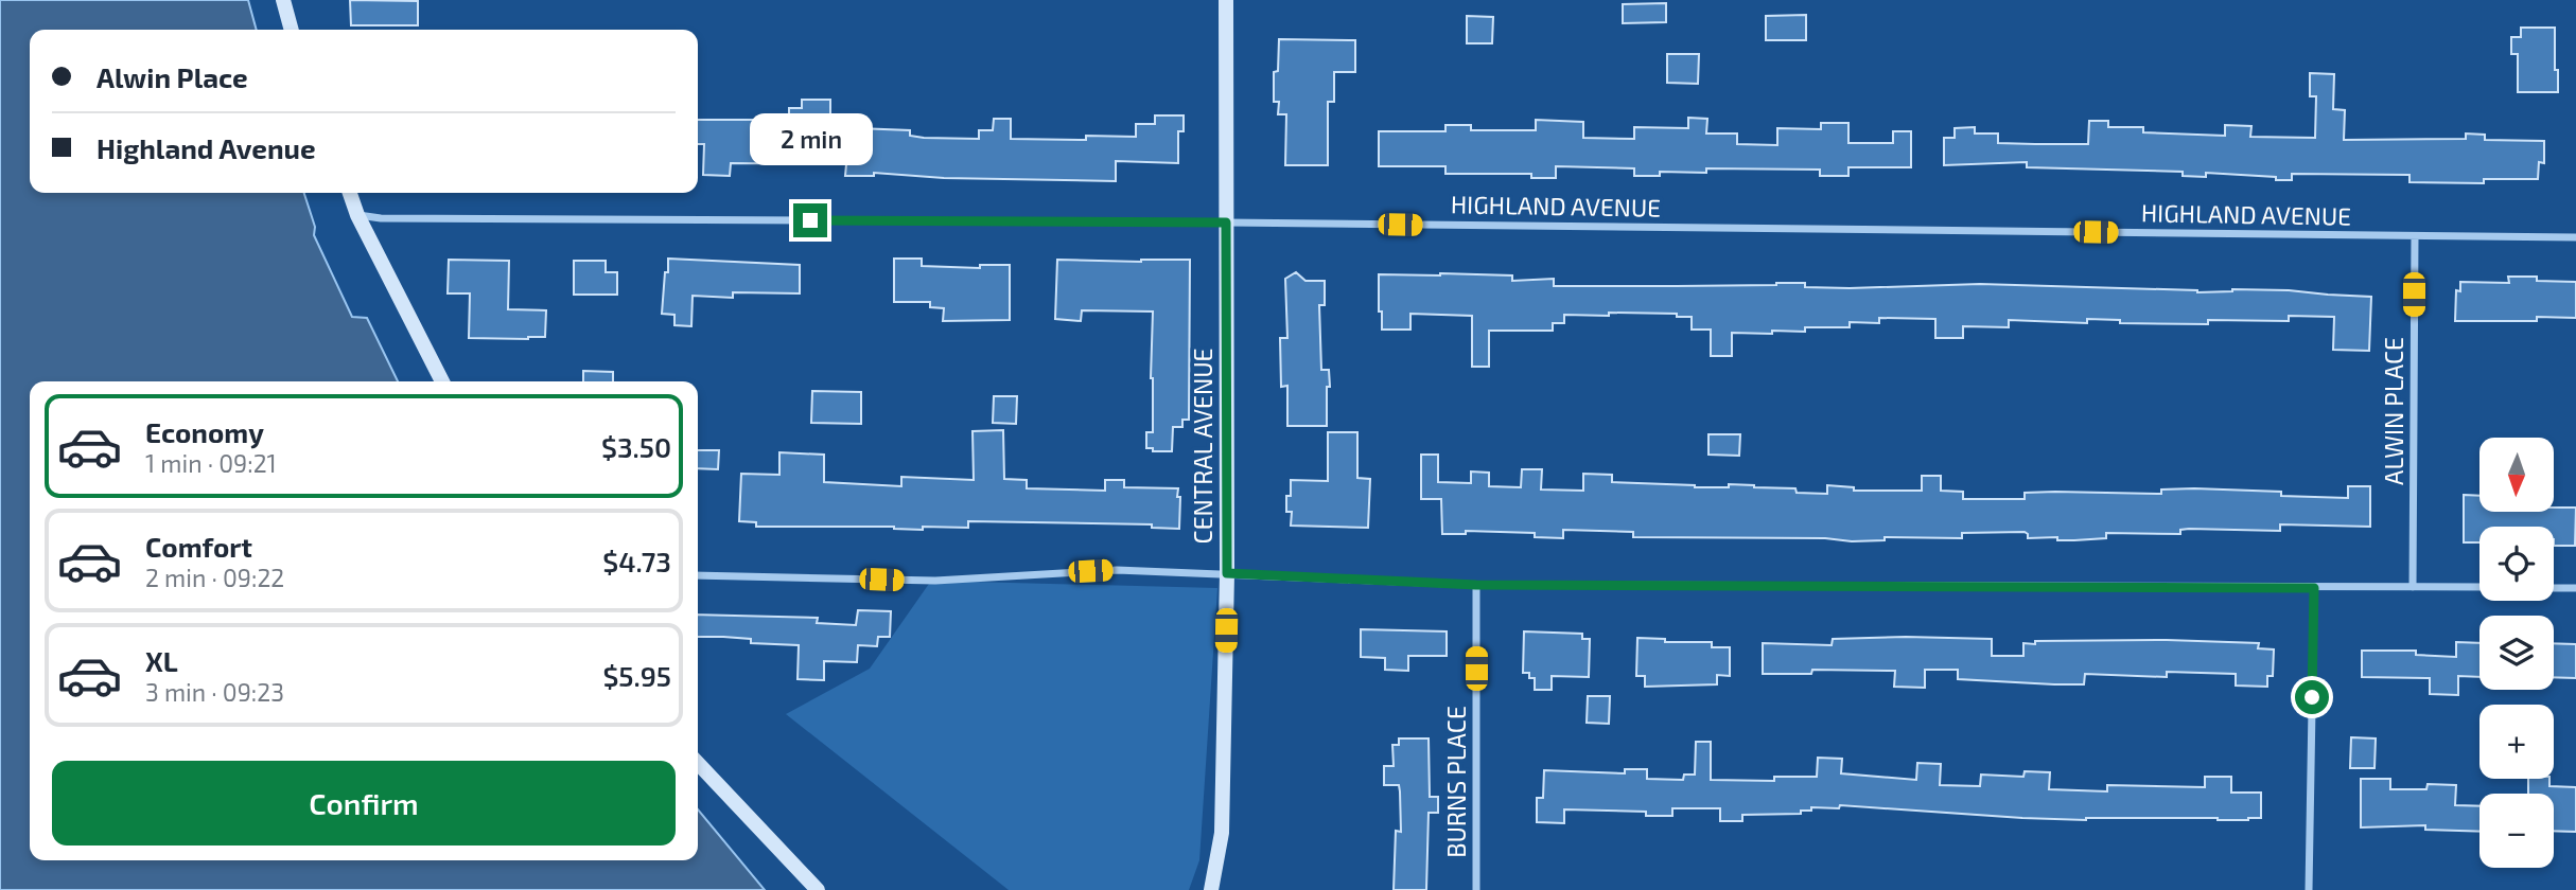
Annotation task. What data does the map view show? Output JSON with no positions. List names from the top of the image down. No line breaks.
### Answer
{"streets":{"main road":["CENTRAL AVENUE"],"street":["HIGHLAND AVENUE","ALWIN PLACE","BURNS PLACE"]},"crossings":[["HIGHLAND AVENUE","ALWIN PLACE"],["HIGHLAND AVENUE","CENTRAL AVENUE"]],"north":"bottom","page":{"banner":["Alwin Place","Highland Avenue"],"bubble":"2 min","list":[{"name":"Economy","note":"1 min · 09:21","value":"$3.50"},{"name":"Comfort","note":"2 min · 09:22","value":"$4.73"},{"name":"XL","note":"3 min · 09:23","value":"$5.95"}],"map_buttons":["+","−"],"buttons":"Confirm"}}
